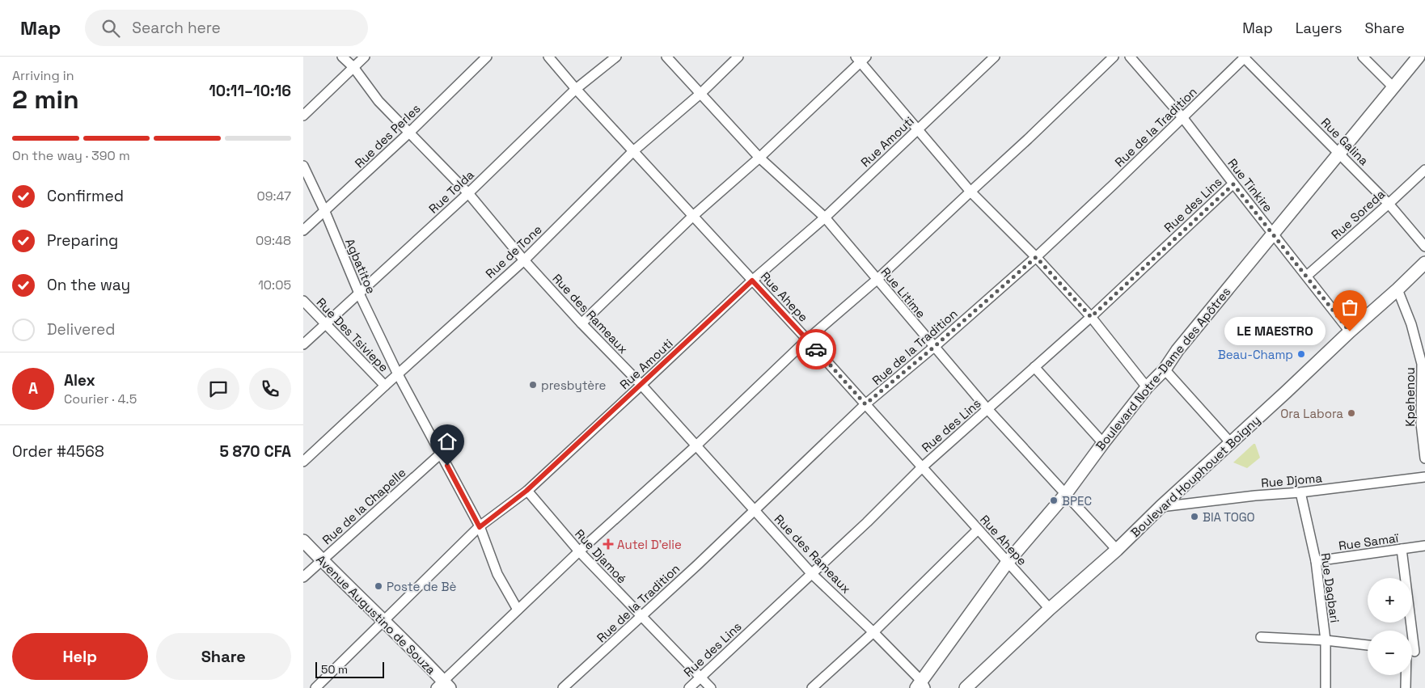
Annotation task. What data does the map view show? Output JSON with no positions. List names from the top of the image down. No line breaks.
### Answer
{"streets":{"street":["Rue de la Tradition","Rue des Perles","Rue Amouti","Rue Galina","Rue Tinkire","Rue Tolda","Rue des Lins","Rue Soreda","Rue de Tone","Agbatitoe","Rue Litime","Rue Ahepe","Rue des Rameaux","Rue Des Tsiviepe","Boulevard Notre-Dame des Apôtres","Kpehenou","Boulevard Houphouet Boigny","Rue Djoma","Rue de la Chapelle","Rue Samaï","Rue Djamoé","Rue Dagbari","Avenue Augustino de Souza"]},"crossings":[["Rue de la Tradition","Rue Galina"],["Rue de la Tradition","Rue Tinkire"],["Rue de la Tradition","Rue Litime"],["Rue de la Tradition","Rue Ahepe"],["Rue de la Tradition","Rue des Rameaux"],["Rue de la Tradition","Rue Djamoé"],["Rue des Perles","Agbatitoe"],["Rue des Perles","Rue des Rameaux"],["Rue Amouti","Agbatitoe"],["Rue Amouti","Rue Litime"],["Rue Amouti","Rue Ahepe"],["Rue Amouti","Rue des Rameaux"],["Rue Amouti","Rue Djamoé"],["Rue Amouti","Avenue Augustino de Souza"],["Rue Galina","Rue Soreda"],["Rue Galina","Boulevard Notre-Dame des Apôtres"],["Rue Tinkire","Rue des Lins"],["Rue Tinkire","Rue Soreda"],["Rue Tinkire","Boulevard Notre-Dame des Apôtres"],["Rue Tinkire","Boulevard Houphouet Boigny"],["Rue Tolda","Agbatitoe"],["Rue Tolda","Rue Ahepe"],["Rue Tolda","Rue des Rameaux"],["Rue Tolda","Rue Des Tsiviepe"],["Rue des Lins","Rue Litime"],["Rue des Lins","Rue Ahepe"],["Rue des Lins","Rue des Rameaux"],["Rue des Lins","Rue Djamoé"],["Rue de Tone","Agbatitoe"],["Rue de Tone","Rue Litime"],["Rue de Tone","Rue Ahepe"],["Rue de Tone","Rue des Rameaux"],["Rue de Tone","Rue Des Tsiviepe"],["Agbatitoe","Rue de la Chapelle"],["Rue Litime","Boulevard Notre-Dame des Apôtres"],["Rue Litime","Boulevard Houphouet Boigny"],["Rue Ahepe","Boulevard Notre-Dame des Apôtres"],["Rue Ahepe","Boulevard Houphouet Boigny"],["Rue des Rameaux","Boulevard Notre-Dame des Apôtres"],["Kpehenou","Boulevard Houphouet Boigny"],["Boulevard Houphouet Boigny","Rue Djoma"],["Rue Djoma","Rue Dagbari"],["Rue de la Chapelle","Avenue Augustino de Souza"],["Rue Samaï","Rue Dagbari"]],"places":{"other":["LE MAESTRO","Beau-Champ","presbytère","Ora Labora","BPEC","BIA TOGO","Poste de Bè"],"health":["Autel D'elie"]},"scale_bar":"50 m","page":{"header":"Map","search":"Search here","nav":["Map","Layers","Share"],"heading":["2 min","Arriving in","10:11–10:16"],"panel":["Alex","Courier · 4.5","Order #4568","5 870 CFA"],"bar":"On the way · 390 m","list":[["Confirmed","09:47"],["Preparing","09:48"],["On the way","10:05"],"Delivered"],"bubble":"LE MAESTRO","round":"A","map_buttons":["+","−"],"buttons":["Help","Share"],"scale":"50 m"}}
